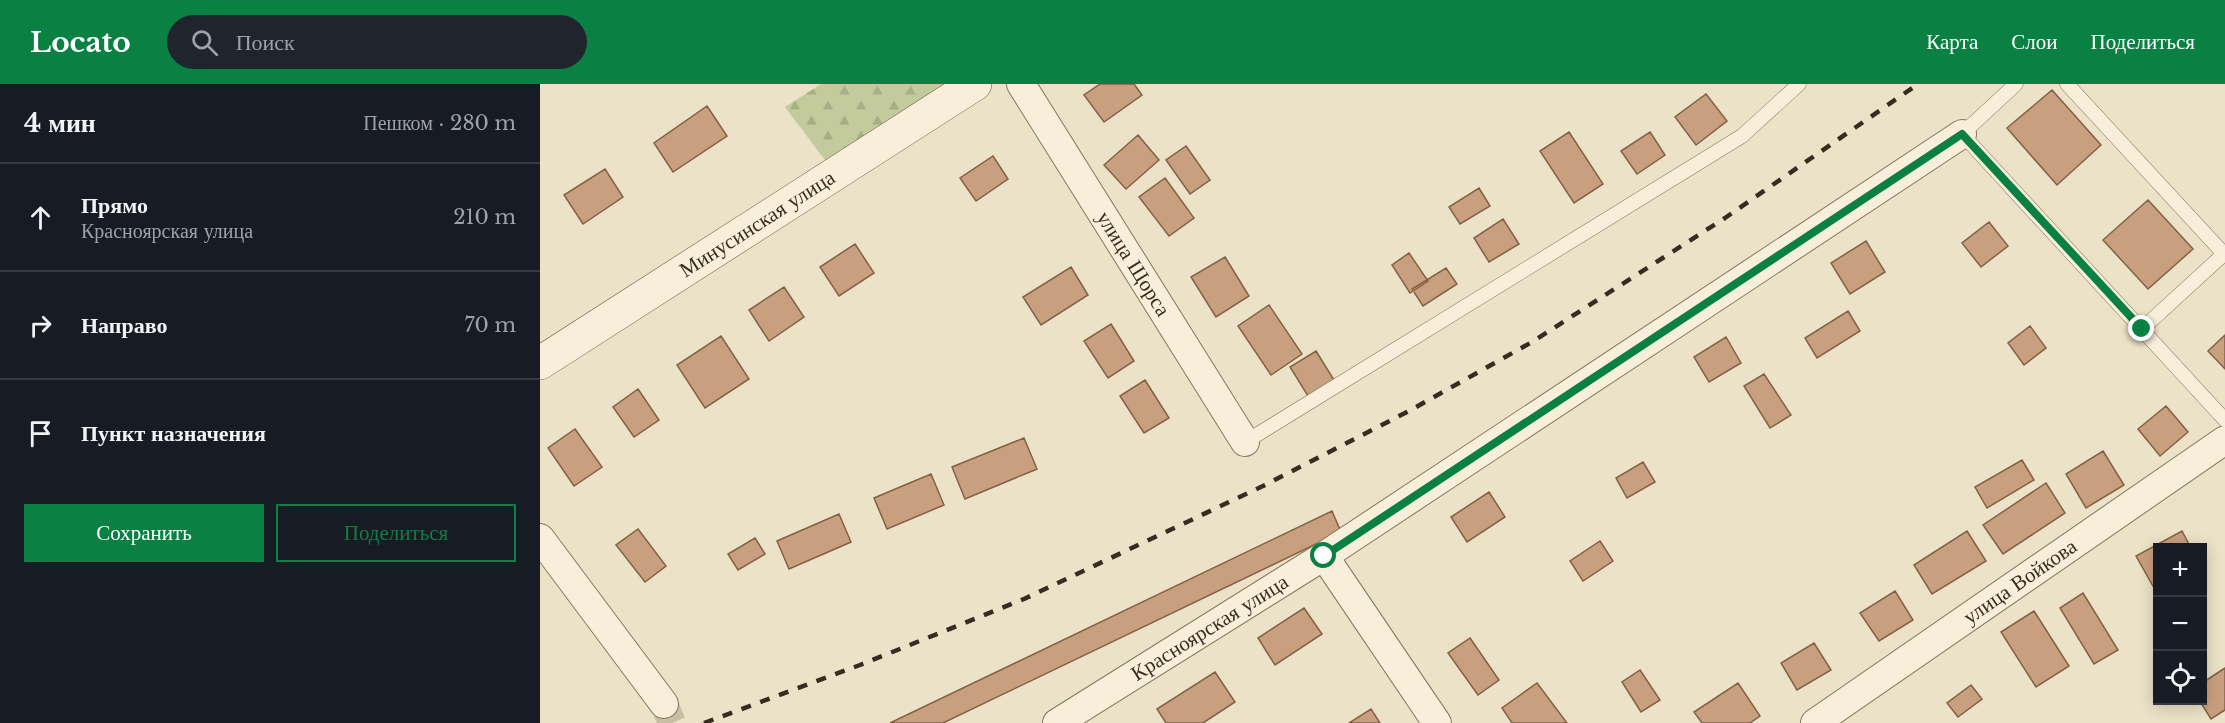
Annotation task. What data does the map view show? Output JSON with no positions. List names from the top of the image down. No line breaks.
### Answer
{"streets":{"street":["Минусинская улица","улица Щорса","улица Войкова","Красноярская улица"]},"page":{"header":"Locato","search":"Поиск","nav":["Карта","Слои","Поделиться"],"heading":["4 мин","Пешком · 280 m"],"list":[["Прямо","Красноярская улица","210 m"],["Направо","70 m"],"Пункт назначения"],"buttons":["Сохранить","Поделиться"],"map_buttons":["+","−"]}}
